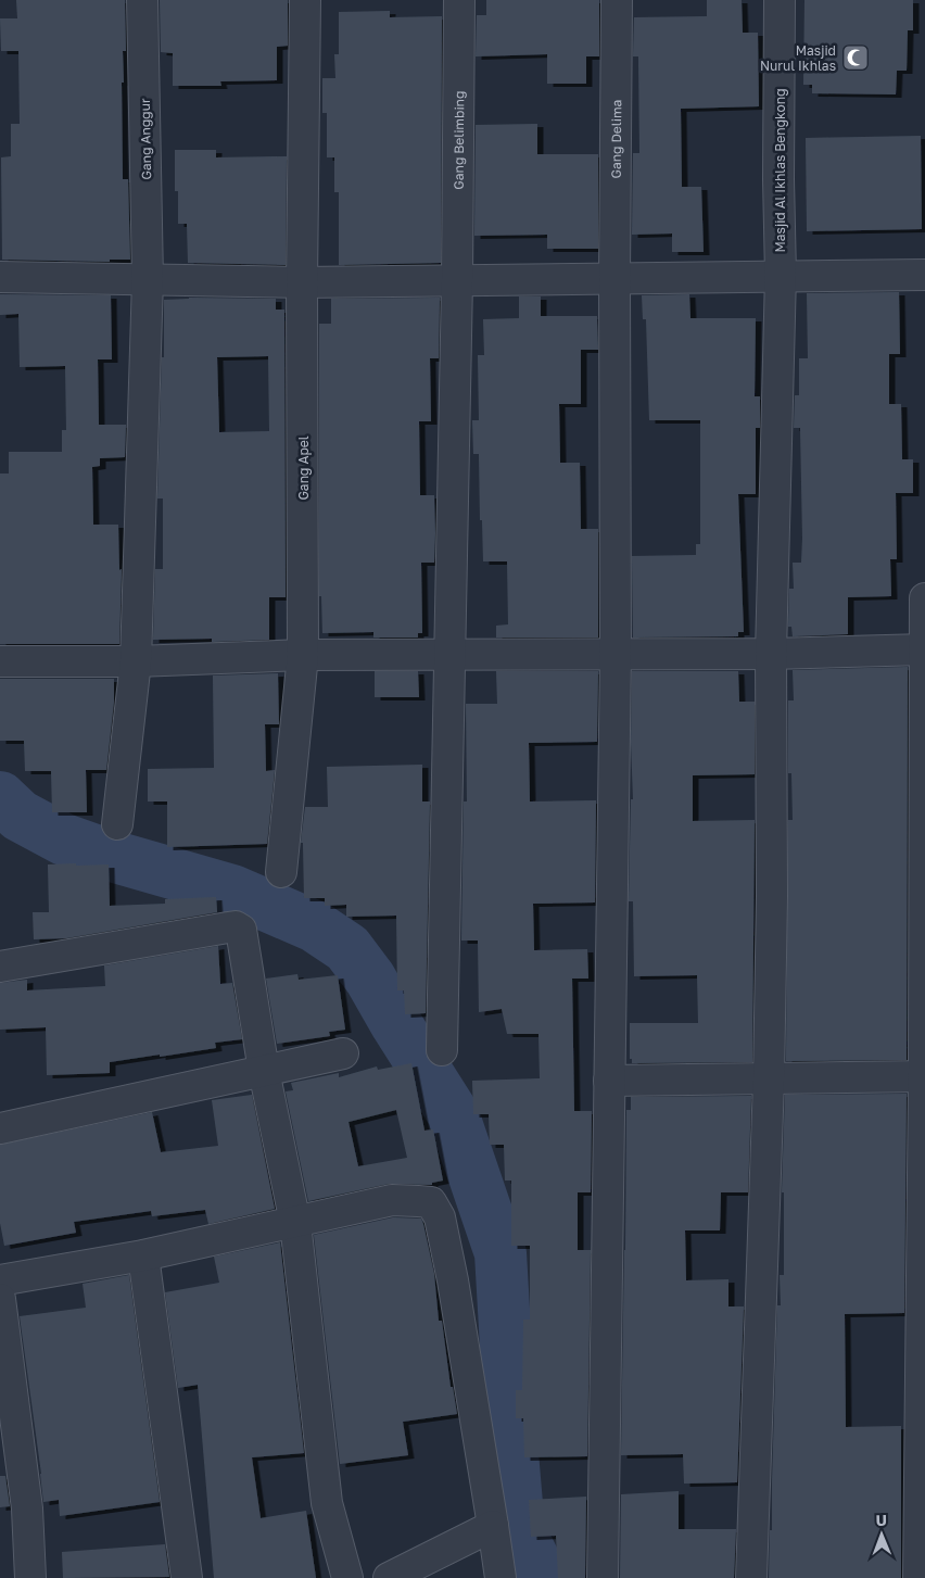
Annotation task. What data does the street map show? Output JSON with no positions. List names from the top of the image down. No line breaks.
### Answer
{"streets":{"street":["Gang Anggur","Gang Delima","Gang Belimbing","Masjid Al Ikhlas Bengkong","Gang Apel"]},"places":{"mosque":["Masjid Nurul Ikhlas"]},"north":"top"}
